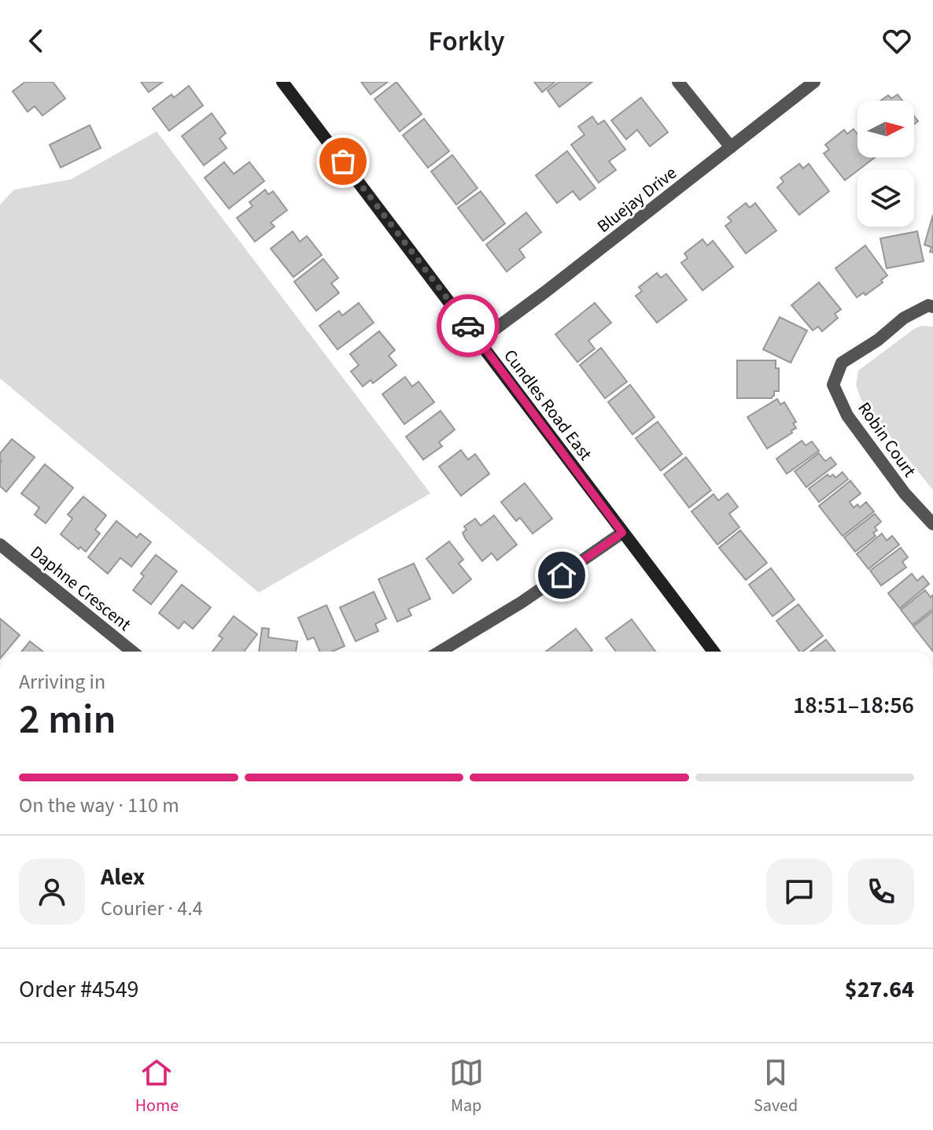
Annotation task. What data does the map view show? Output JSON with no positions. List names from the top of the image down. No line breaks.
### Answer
{"streets":{"main road":["Cundles Road East"],"street":["Bluejay Drive","Robin Court","Daphne Crescent"]},"crossings":[["Bluejay Drive","Cundles Road East"]],"north":"right","page":{"header":"Forkly","heading":["2 min","Arriving in","18:51–18:56"],"panel":["Alex","Courier · 4.4","Order #4549","$27.64"],"bar":"On the way · 110 m","tabs":["Home","Map","Saved"]}}
